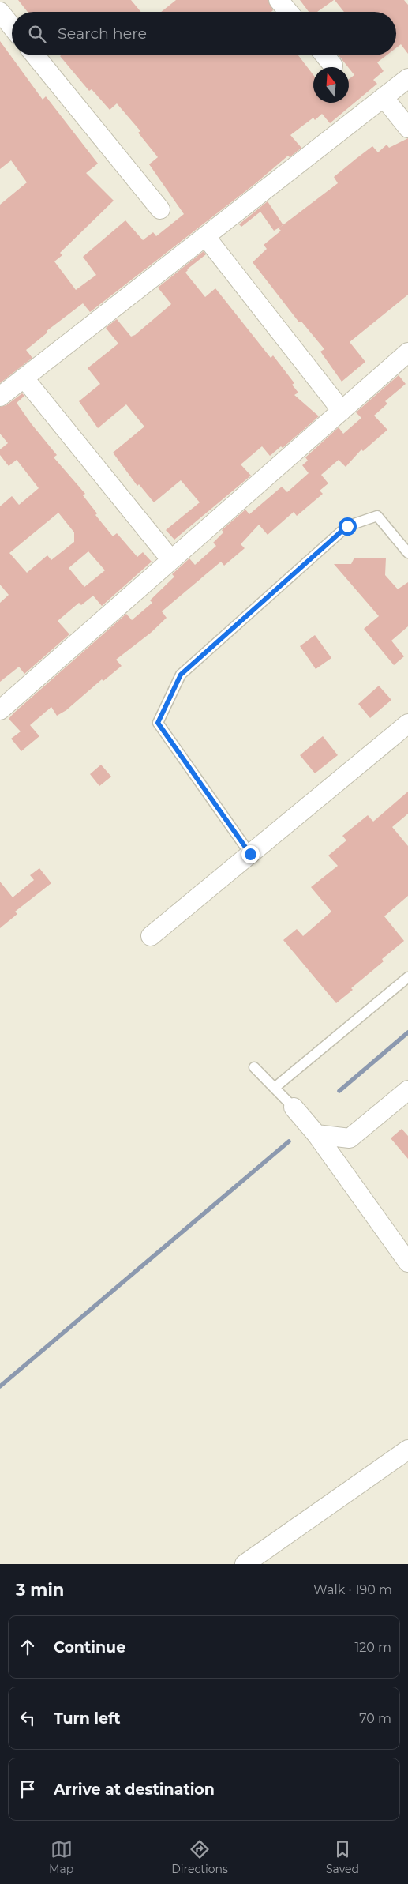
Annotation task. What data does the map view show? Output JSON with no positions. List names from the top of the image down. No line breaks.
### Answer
{"north":"top","page":{"search":"Search here","heading":["3 min","Walk · 190 m"],"list":[["Continue","120 m"],["Turn left","70 m"],"Arrive at destination"],"nav":["Map","Directions","Saved"]}}
